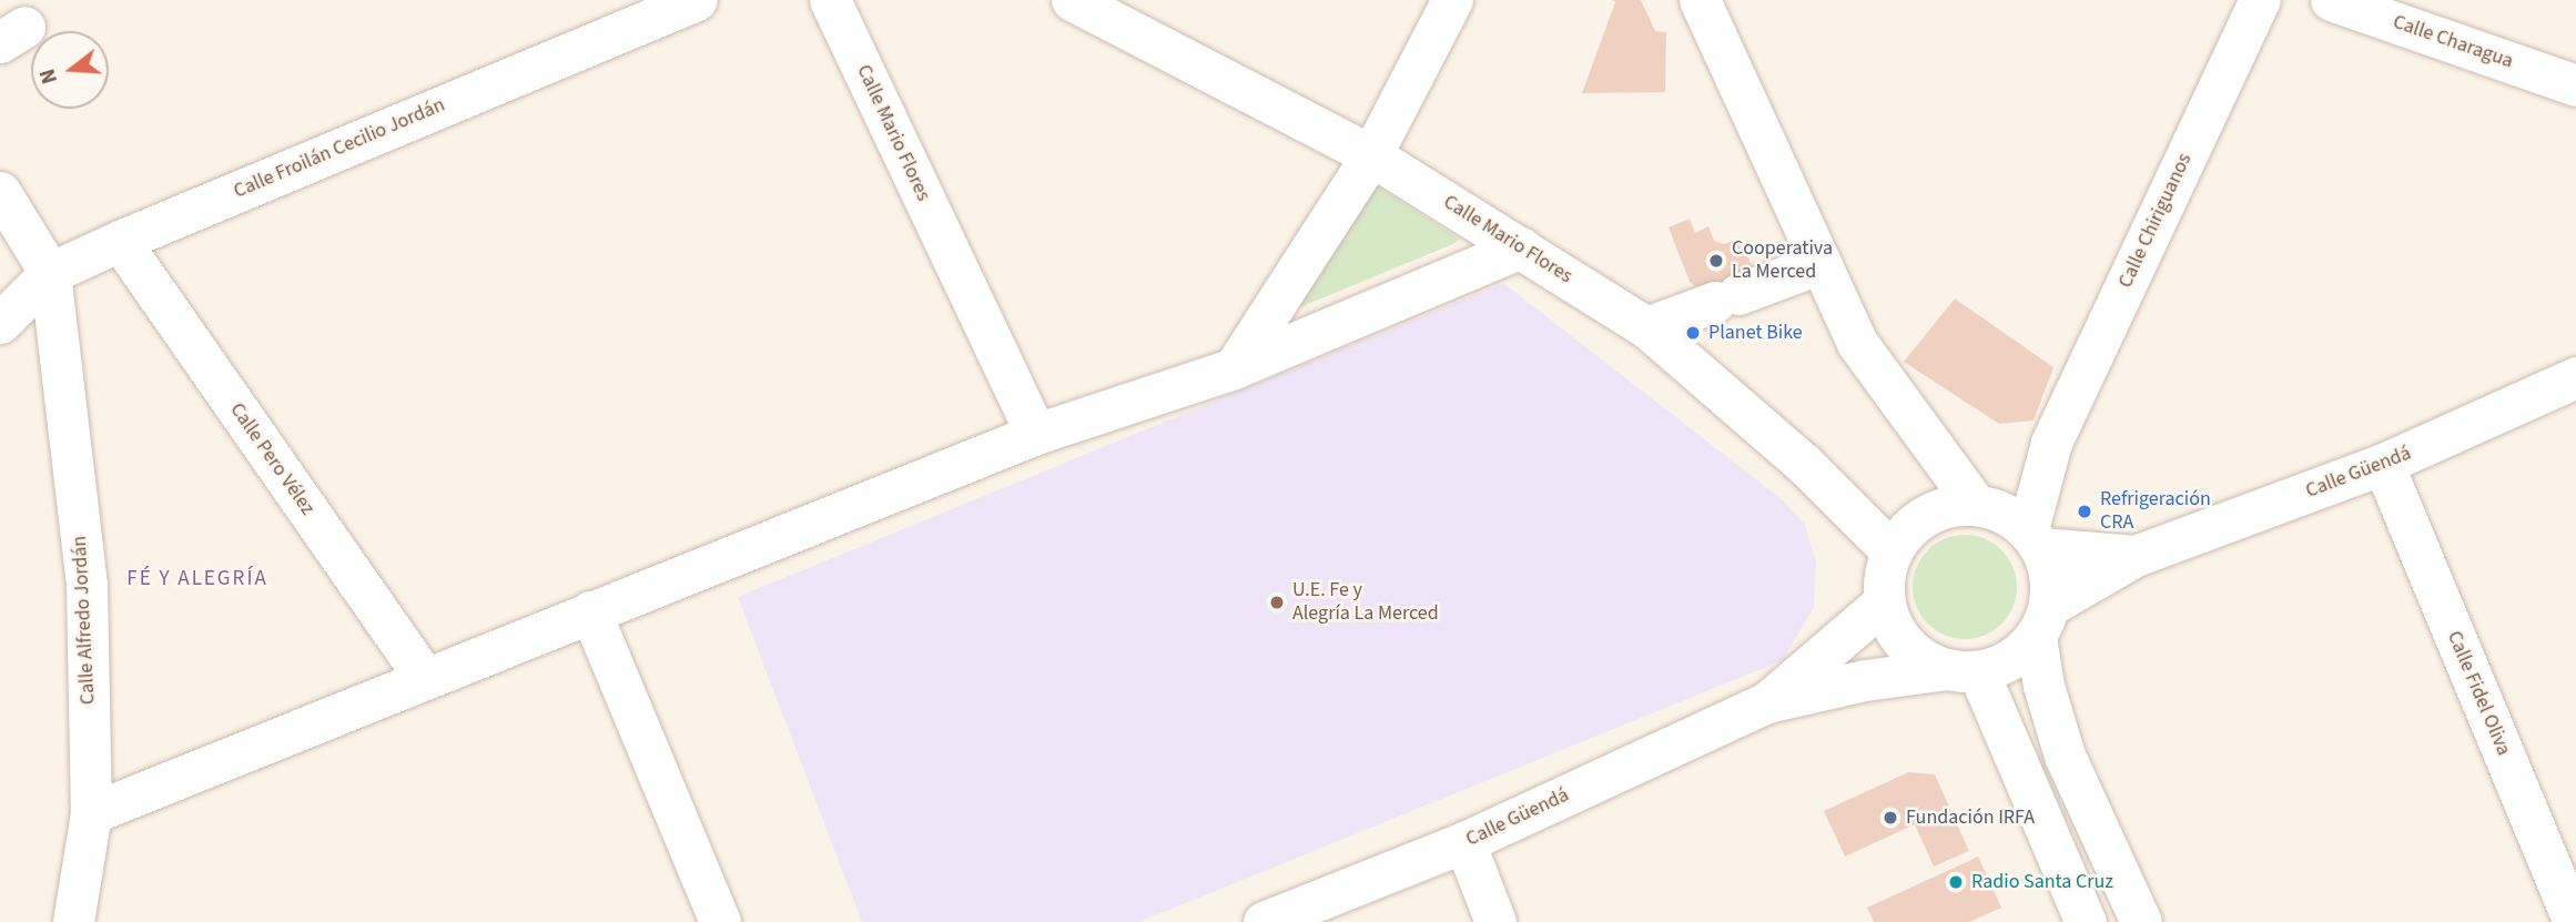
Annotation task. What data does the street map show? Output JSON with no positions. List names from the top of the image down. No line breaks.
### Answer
{"streets":{"street":["Calle Charagua","Calle Mario Flores","Calle Froilán Cecilio Jordán","Calle Chiriguanos","Calle Pero Vélez","Calle Güendá","Calle Alfredo Jordán","Calle Fidel Oliva"]},"crossings":[["Calle Mario Flores","Calle Chiriguanos"],["Calle Mario Flores","Calle Güendá"],["Calle Froilán Cecilio Jordán","Calle Pero Vélez"],["Calle Froilán Cecilio Jordán","Calle Alfredo Jordán"],["Calle Chiriguanos","Calle Güendá"],["Calle Güendá","Calle Fidel Oliva"]],"districts":["FÉ Y ALEGRÍA"],"places":["Cooperativa La Merced","Planet Bike","Refrigeración CRA","U.E. Fe y Alegría La Merced","Fundación IRFA","Radio Santa Cruz"],"north":"left"}
